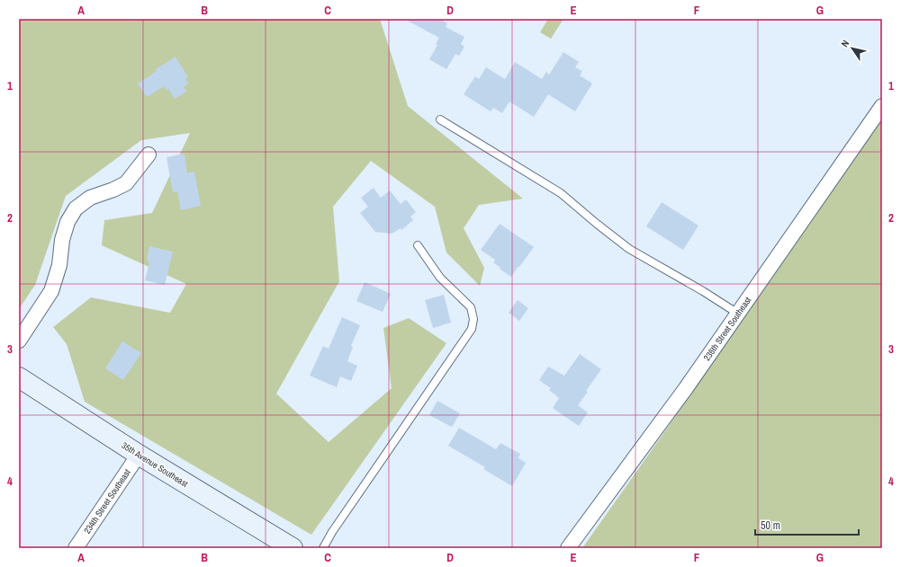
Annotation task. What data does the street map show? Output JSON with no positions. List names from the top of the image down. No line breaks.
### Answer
{"streets":{"street":["236th Street Southeast","35th Avenue Southeast","234th Street Southeast"]},"crossings":[["35th Avenue Southeast","234th Street Southeast"]],"scale_bar":"50 m","north":"top left","grid":{"columns":["A","B","C","D","E","F","G"],"rows":["1","2","3","4"]}}
